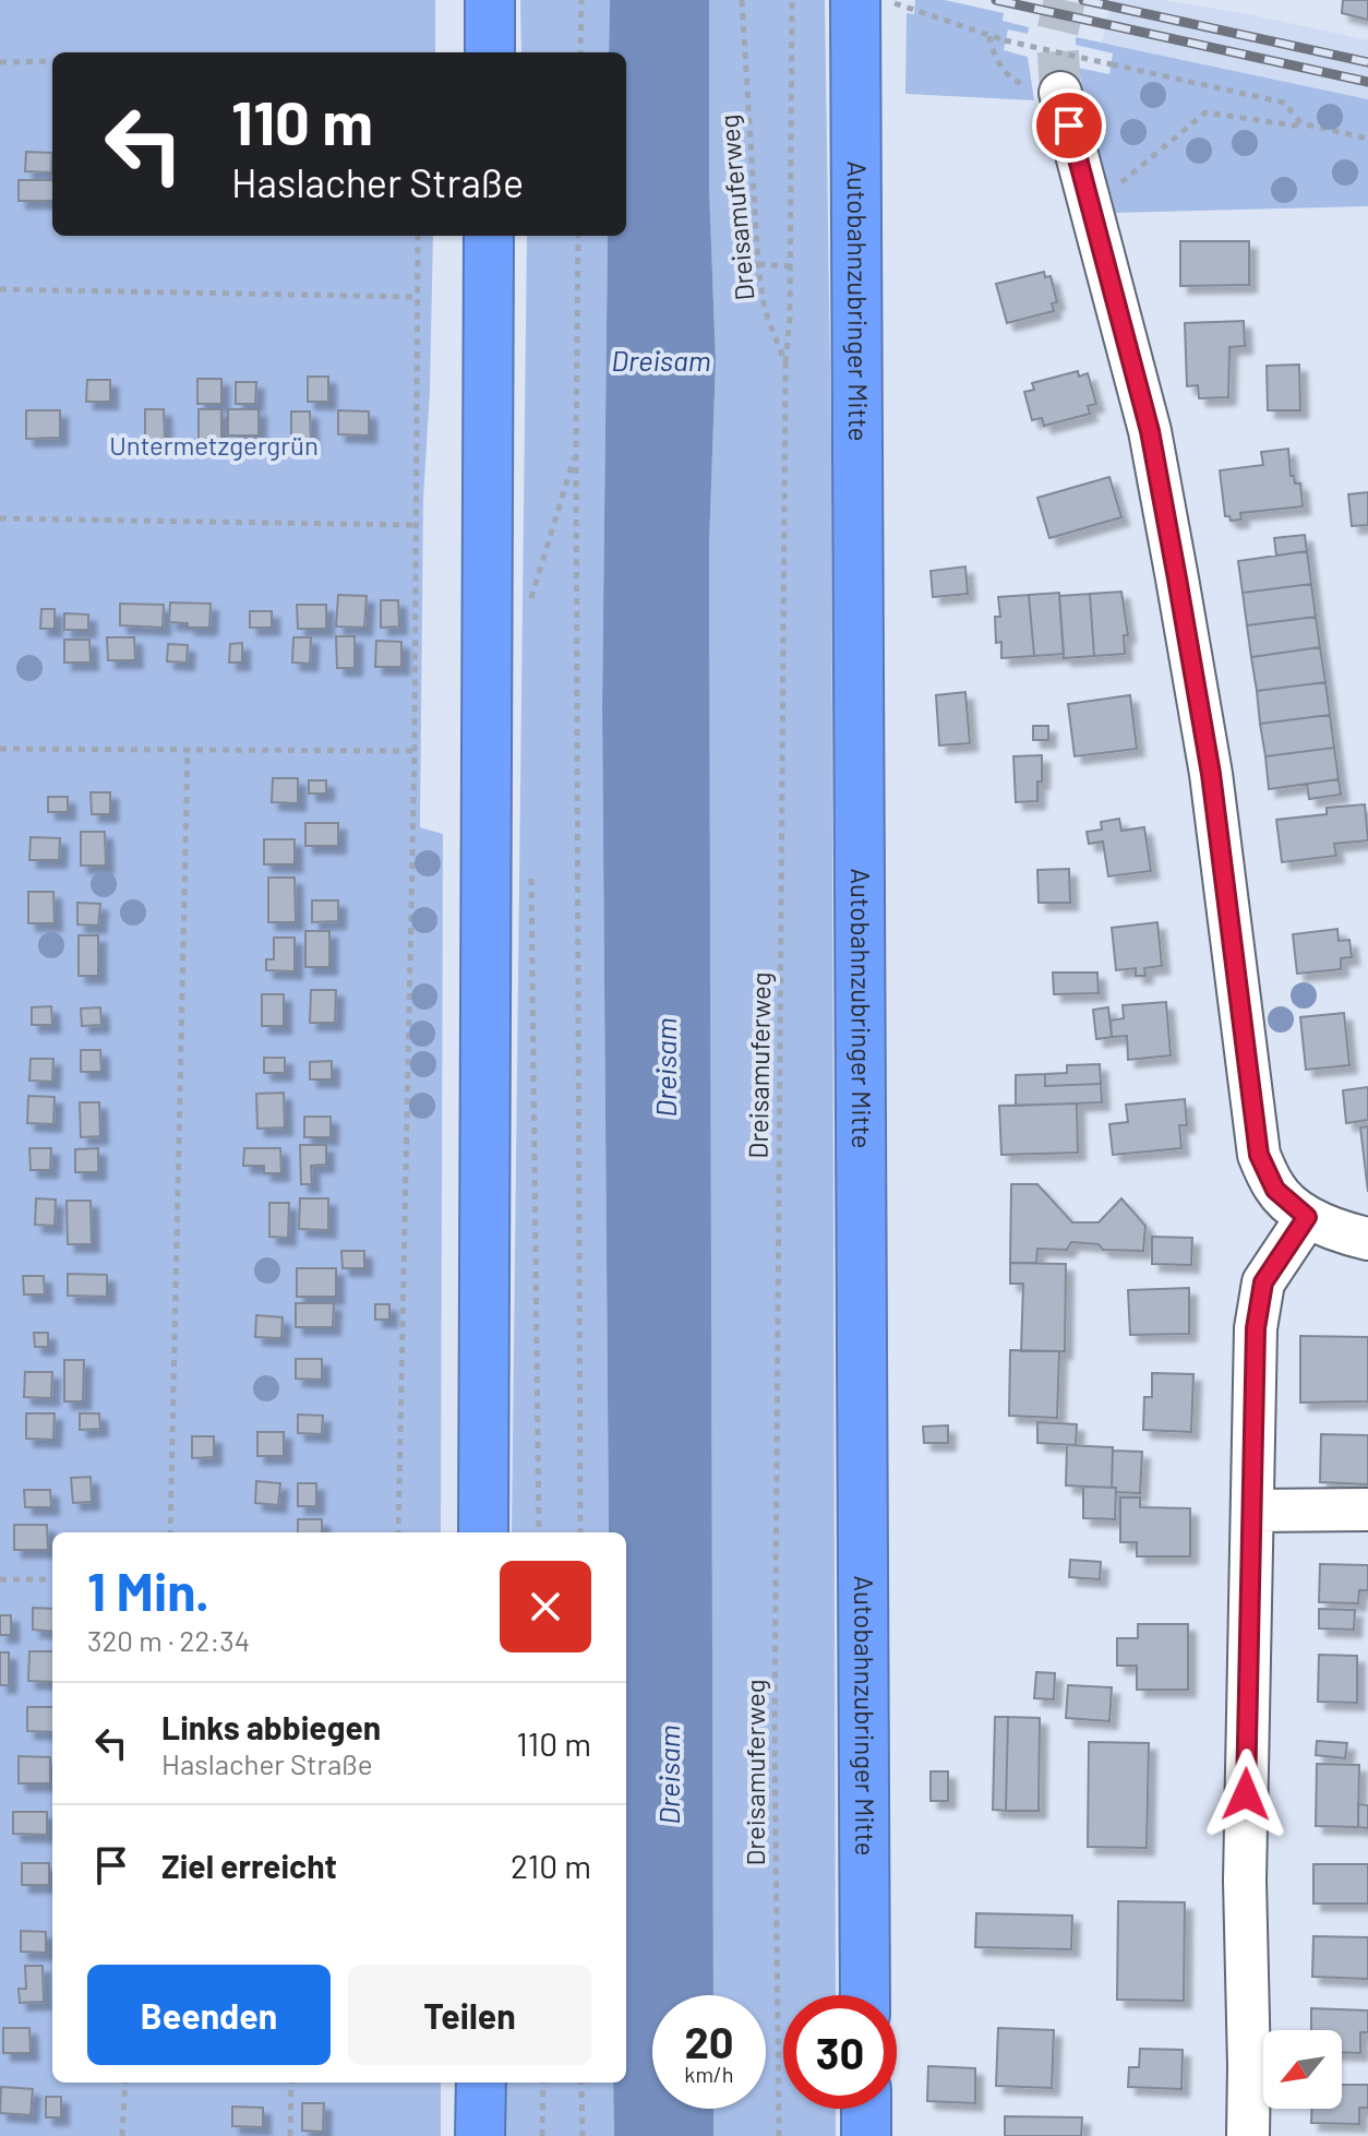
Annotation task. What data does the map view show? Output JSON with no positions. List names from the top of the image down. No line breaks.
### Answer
{"streets":{"highway":["Autobahnzubringer Mitte"],"path":["Dreisamuferweg"]},"water":["Dreisam"],"parks":["Untermetzgergrün"],"north":"bottom left","page":{"turn":["110 m","Haslacher Straße"],"heading":["1 Min.","320 m · 22:34"],"list":[{"name":"Links abbiegen","note":"Haslacher Straße","value":"110 m"},{"name":"Ziel erreicht","value":"210 m"}],"buttons":["Beenden","Teilen"],"speed":"20 km/h","limit":"30"}}
